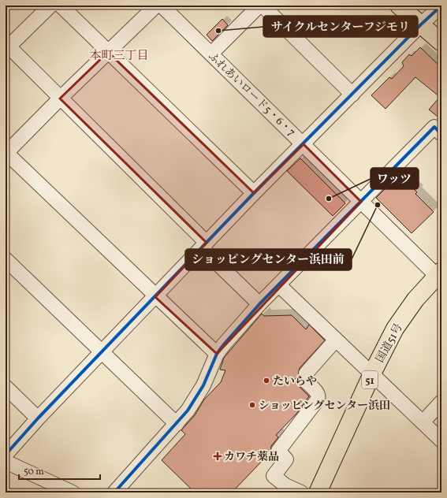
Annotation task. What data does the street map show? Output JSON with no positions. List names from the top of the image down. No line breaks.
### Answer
{"streets":{"highway":["国道51号","51"],"street":["ふれあいロード5・6・7"]},"crossings":[["ふれあいロード5・6・7","国道51号"]],"districts":["本町三丁目"],"places":{"other":["サイクルセンターフジモリ","ワッツ","ショッピングセンター浜田前","たいらや","ショッピングセンター浜田"],"health":["カワチ薬品"]},"scale_bar":"50 m"}
